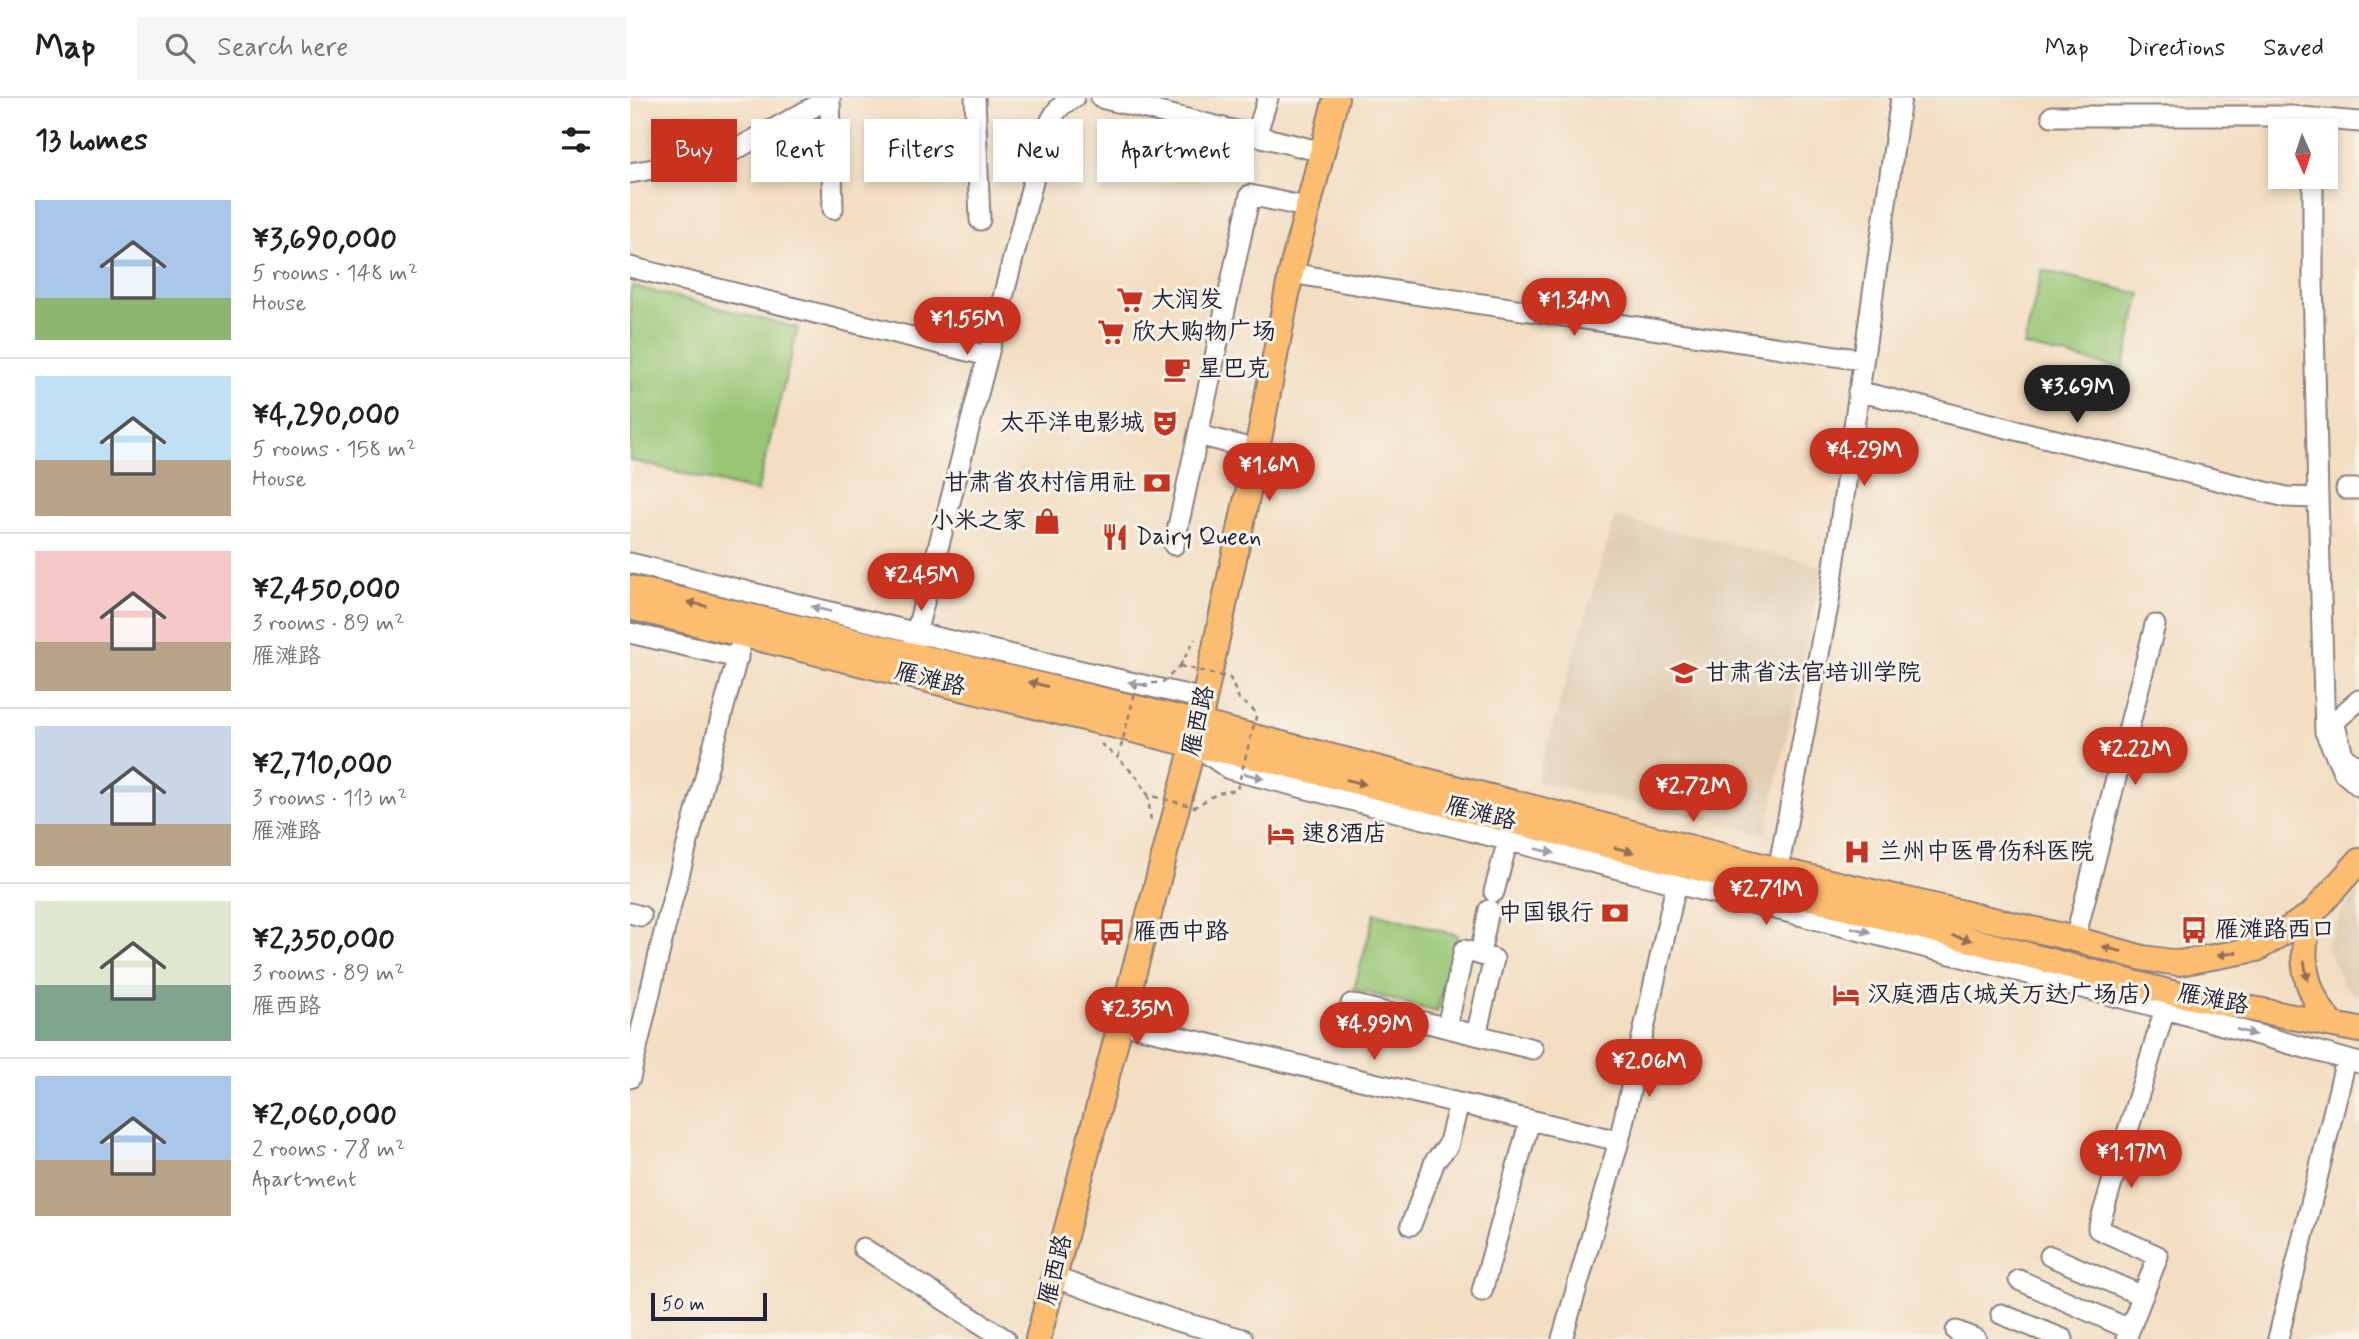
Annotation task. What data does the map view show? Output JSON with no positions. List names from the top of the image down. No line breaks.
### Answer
{"streets":{"main road":["雁滩路","雁西路"]},"crossings":[["雁滩路","雁西路"]],"places":{"supermarket":["大润发","欣大购物广场"],"cafe":["星巴克"],"theatre":["太平洋电影城"],"bank":["甘肃省农村信用社","中国银行"],"shop":["小米之家"],"restaurant":["Dairy Queen"],"school or university":["甘肃省法官培训学院"],"hotel":["速8酒店","汉庭酒店(城关万达广场店)"],"hospital":["兰州中医骨伤科医院"],"bus stop":["雁滩路西口","雁西中路"]},"scale_bar":"50 m","north":"bottom","page":{"header":"Map","search":"Search here","nav":["Map","Directions","Saved"],"heading":"13 homes","chip":["Buy","Rent","Filters","New","Apartment"],"list":[{"name":"¥3,690,000","note":"5 rooms · 148 m² · House"},{"name":"¥4,290,000","note":"5 rooms · 158 m² · House"},{"name":"¥2,450,000","note":"3 rooms · 89 m² · 雁滩路"},{"name":"¥2,710,000","note":"3 rooms · 113 m² · 雁滩路"},{"name":"¥2,350,000","note":"3 rooms · 89 m² · 雁西路"},{"name":"¥2,060,000","note":"2 rooms · 78 m² · Apartment"}],"price":["¥1.34M","¥1.55M","¥3.69M","¥4.29M","¥1.6M","¥2.45M","¥2.22M","¥2.72M","¥2.71M","¥2.35M","¥4.99M","¥2.06M","¥1.17M"],"scale":"50 m"}}
